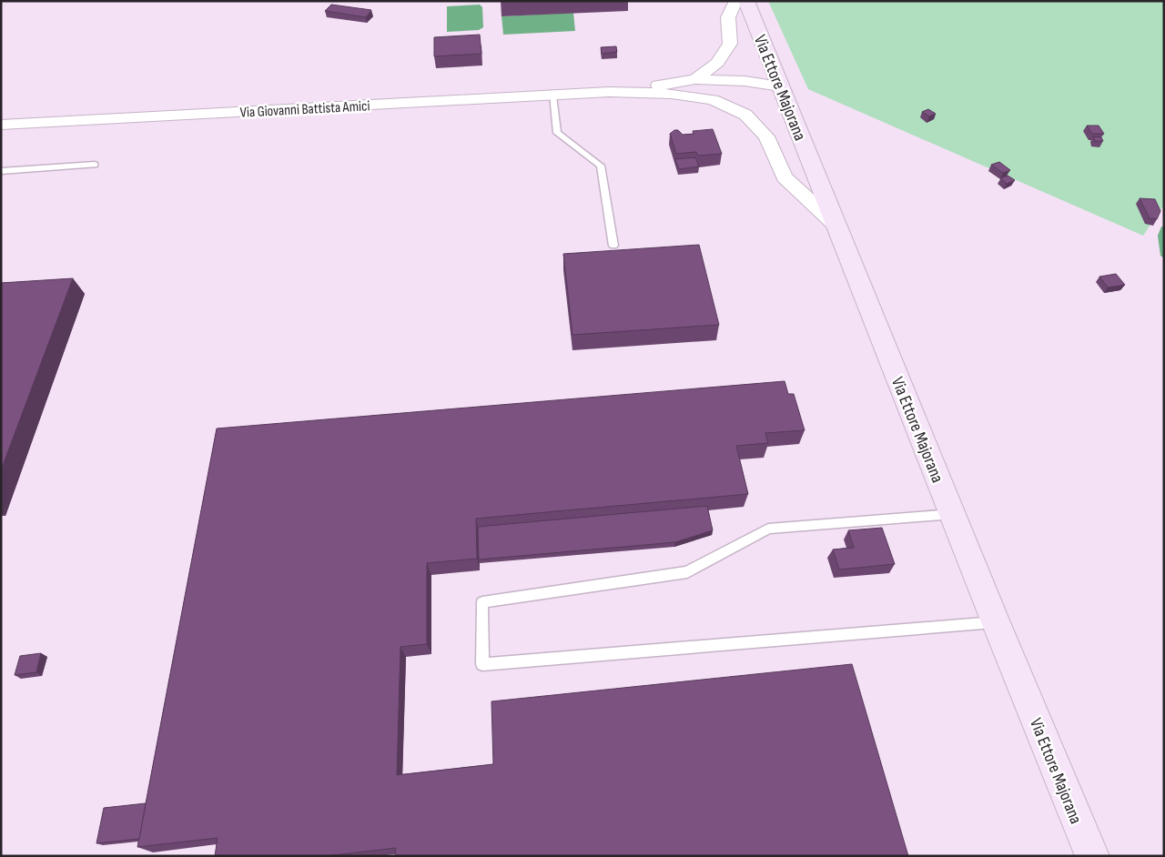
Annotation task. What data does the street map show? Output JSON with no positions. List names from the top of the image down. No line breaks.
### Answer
{"streets":{"main road":["Via Ettore Majorana"],"street":["Via Giovanni Battista Amici"]},"crossings":[["Via Ettore Majorana","Via Giovanni Battista Amici"]]}
